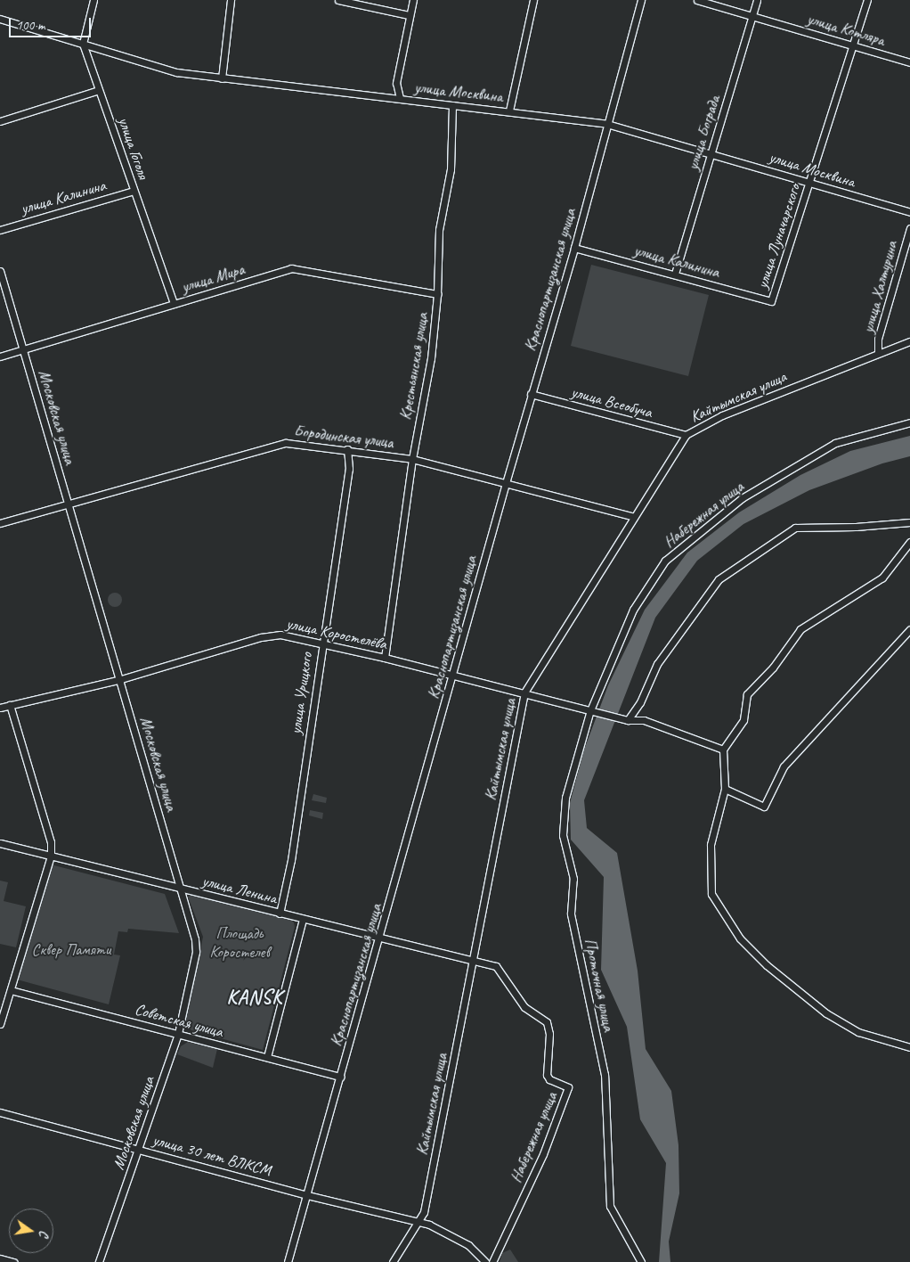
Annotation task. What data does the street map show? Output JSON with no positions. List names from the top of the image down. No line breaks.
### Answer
{"streets":{"street":["улица Котляра","улица Москвина","улица Бограда","улица Гоголя","улица Калинина","улица Луначарского","улица Мира","Краснопартизанская улица","улица Халтурина","Крестьянская улица","Кайтымская улица","улица Всеобуча","Московская улица","Бородинская улица","Набережная улица","улица Коростелёва","улица Урицкого","улица Ленина","Проточная улица","Советская улица","улица 30 лет ВЛКСМ"]},"crossings":[["улица Котляра","улица Бограда"],["улица Котляра","улица Луначарского"],["улица Москвина","улица Бограда"],["улица Москвина","улица Гоголя"],["улица Москвина","улица Луначарского"],["улица Москвина","Краснопартизанская улица"],["улица Москвина","Крестьянская улица"],["улица Бограда","улица Калинина"],["улица Гоголя","улица Калинина"],["улица Гоголя","улица Мира"],["улица Калинина","улица Луначарского"],["улица Калинина","Краснопартизанская улица"],["улица Мира","Крестьянская улица"],["улица Мира","Московская улица"],["Краснопартизанская улица","улица Всеобуча"],["Краснопартизанская улица","Бородинская улица"],["Краснопартизанская улица","улица Коростелёва"],["Краснопартизанская улица","улица Ленина"],["Краснопартизанская улица","Советская улица"],["Краснопартизанская улица","улица 30 лет ВЛКСМ"],["улица Халтурина","Кайтымская улица"],["Крестьянская улица","Бородинская улица"],["Крестьянская улица","улица Коростелёва"],["Кайтымская улица","улица Всеобуча"],["Кайтымская улица","Бородинская улица"],["Кайтымская улица","Набережная улица"],["Кайтымская улица","улица Коростелёва"],["Кайтымская улица","улица Ленина"],["Кайтымская улица","улица 30 лет ВЛКСМ"],["Московская улица","Бородинская улица"],["Московская улица","улица Коростелёва"],["Московская улица","улица Ленина"],["Московская улица","Советская улица"],["Московская улица","улица 30 лет ВЛКСМ"],["Бородинская улица","улица Урицкого"],["Набережная улица","улица Коростелёва"],["Набережная улица","улица Ленина"],["Набережная улица","Проточная улица"],["улица Коростелёва","улица Урицкого"],["улица Коростелёва","Проточная улица"],["улица Урицкого","улица Ленина"]],"districts":["KANSK"],"parks":["Площадь Коростелев","Сквер Памяти"],"scale_bar":"100 m","north":"right"}
